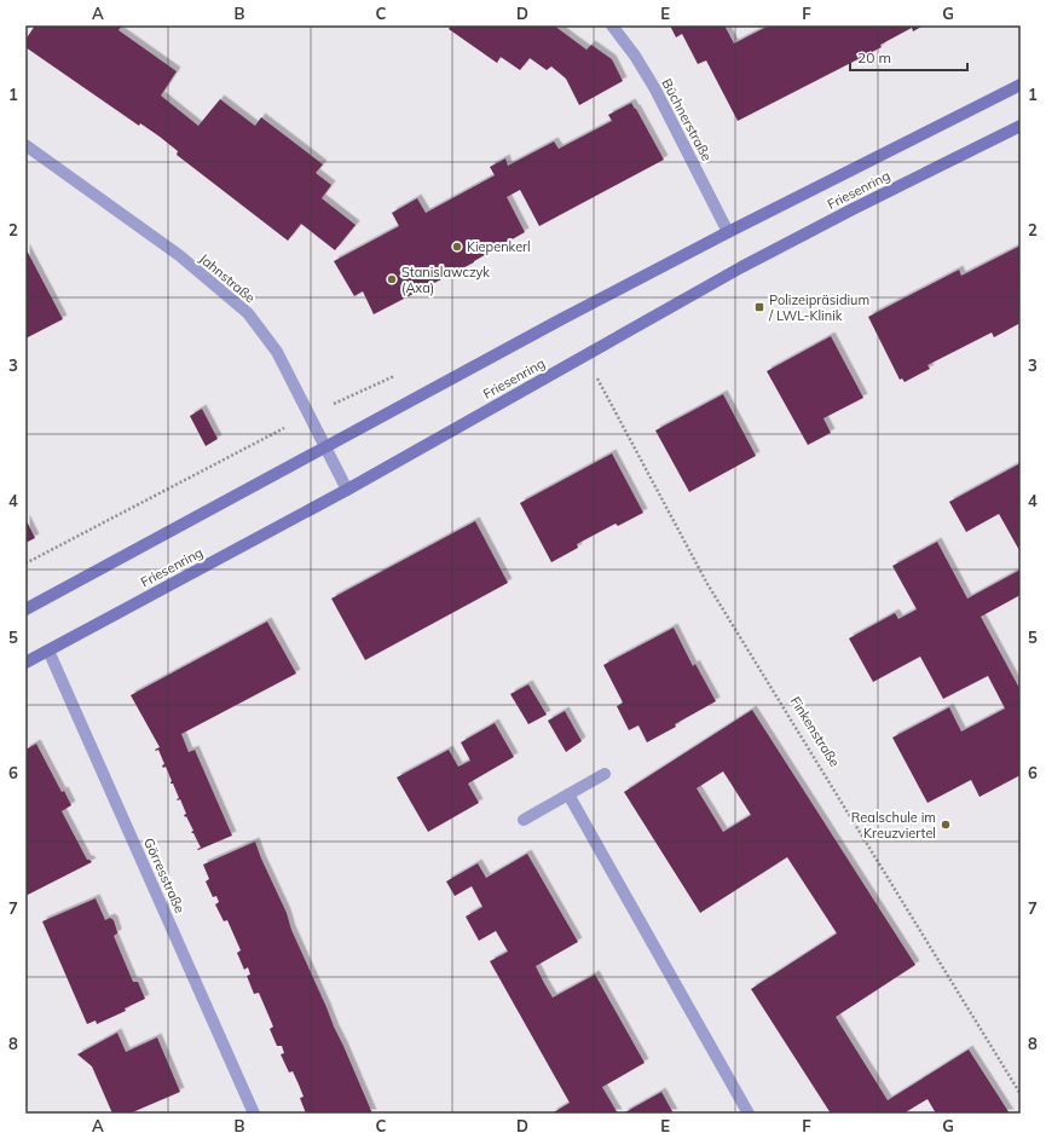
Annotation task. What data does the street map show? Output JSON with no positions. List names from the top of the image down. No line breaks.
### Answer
{"streets":{"main road":["Friesenring"],"street":["Büchnerstraße","Jahnstraße","Görresstraße"],"path":["Finkenstraße"]},"crossings":[["Büchnerstraße","Friesenring"],["Friesenring","Jahnstraße"],["Friesenring","Görresstraße"]],"places":{"other":["Kiepenkerl","Stanislawczyk (Axa)","Realschule im Kreuzviertel"],"transit":["Polizeipräsidium / LWL-Klinik"]},"scale_bar":"20 m","grid":{"columns":["A","B","C","D","E","F","G"],"rows":["1","2","3","4","5","6","7","8"]}}
